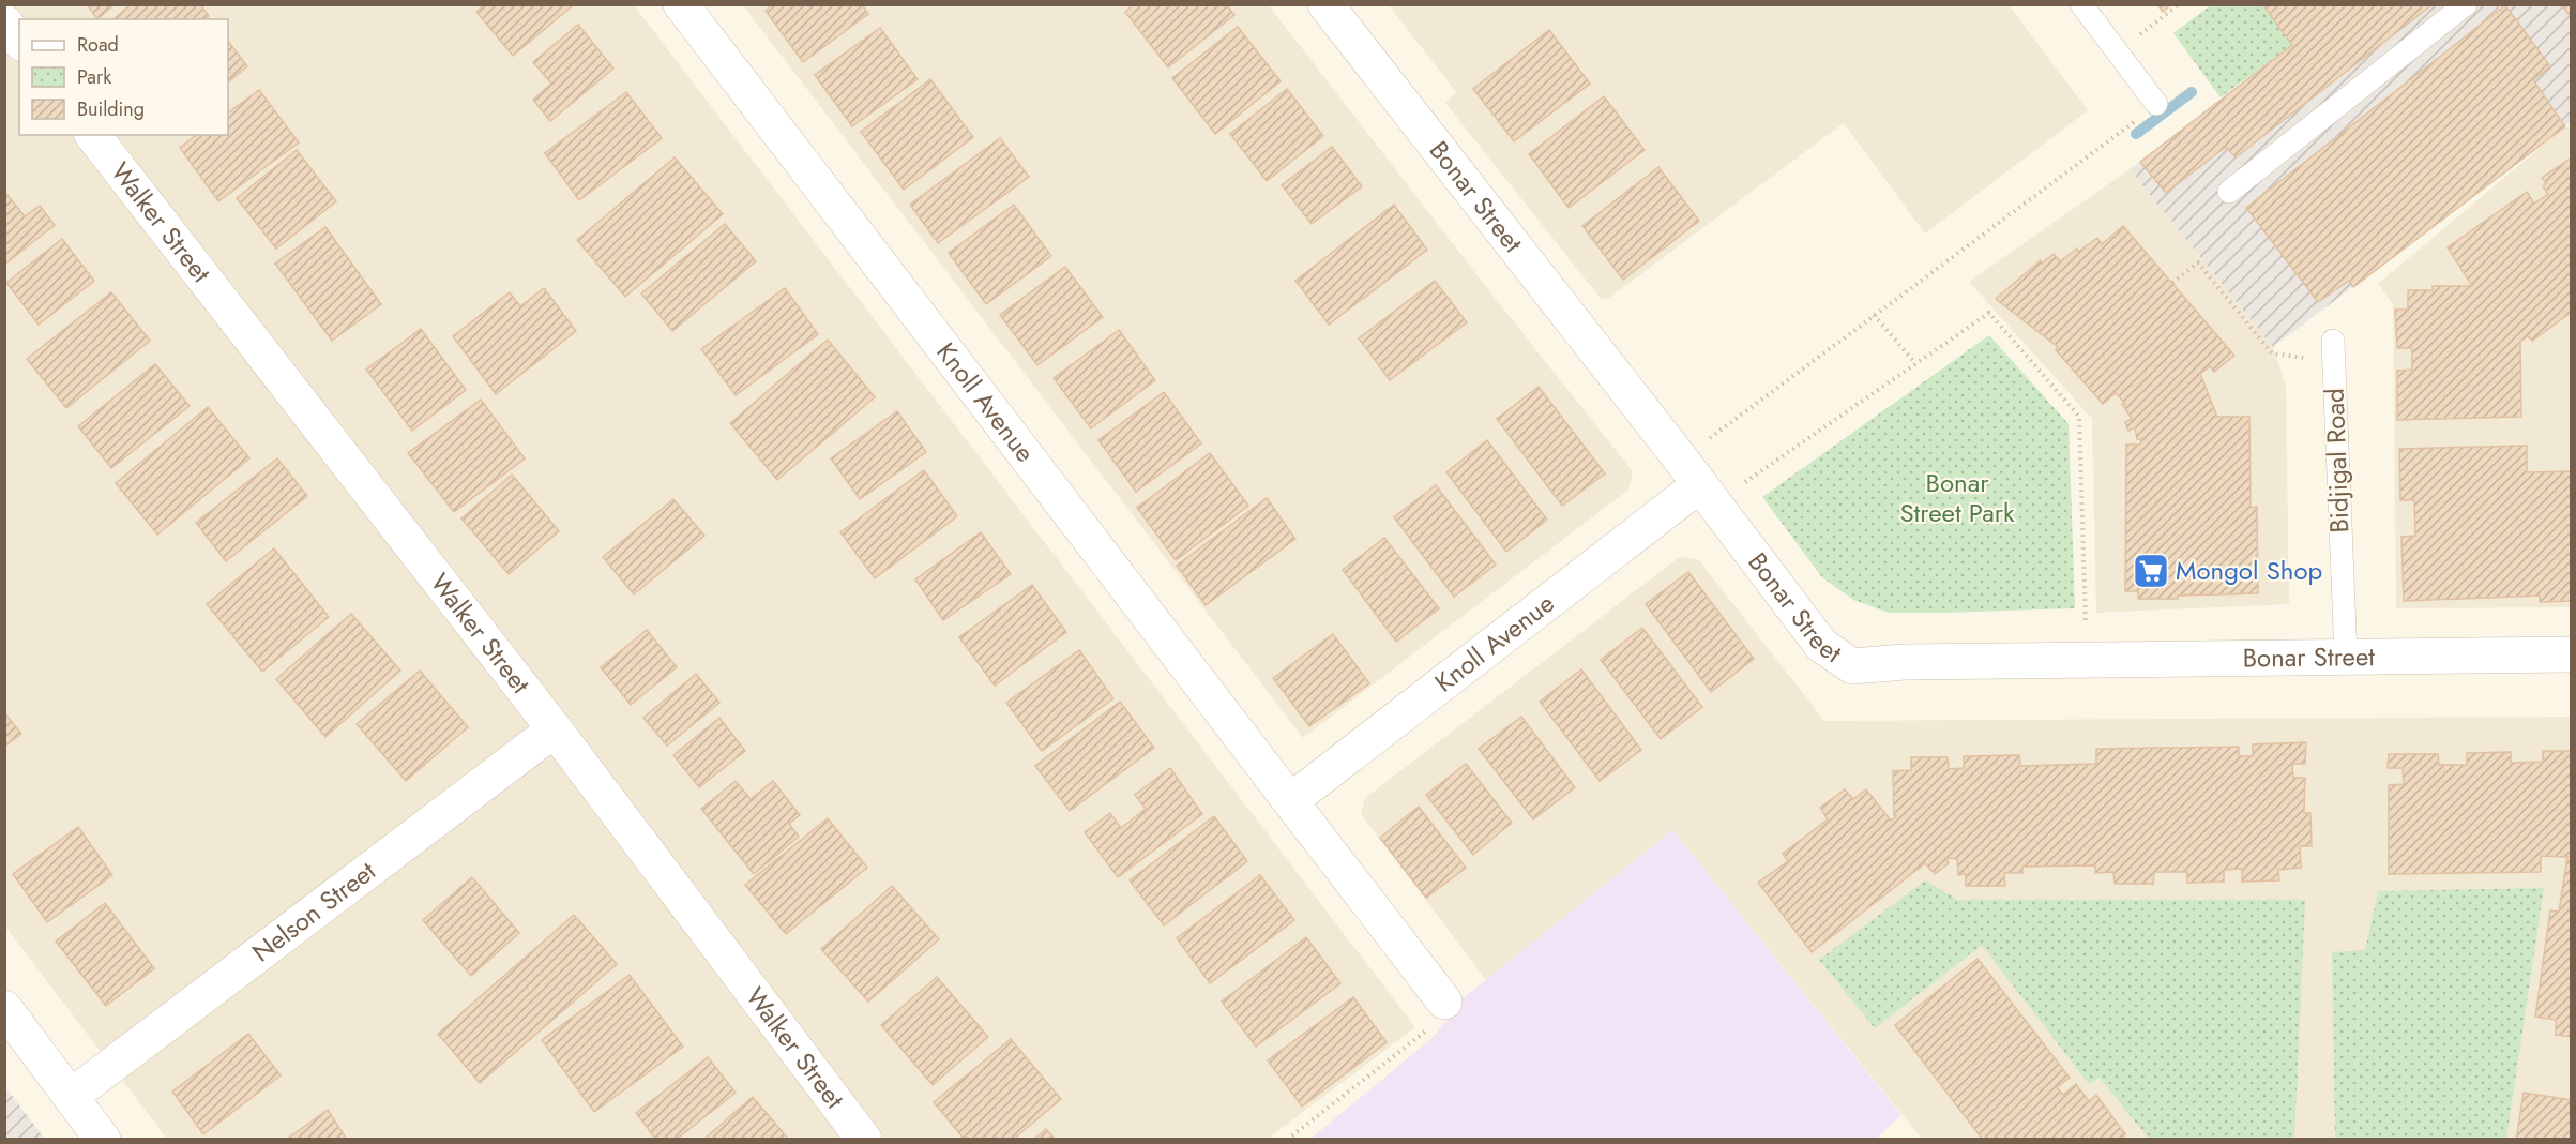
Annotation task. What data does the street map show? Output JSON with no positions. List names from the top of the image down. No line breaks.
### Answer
{"streets":{"street":["Bonar Street","Walker Street","Knoll Avenue","Nelson Street"],"lane":["Bidjigal Road"]},"crossings":[["Bonar Street","Knoll Avenue"],["Bonar Street","Bidjigal Road"],["Walker Street","Nelson Street"]],"parks":["Bonar Street Park"],"places":{"supermarket":["Mongol Shop"]},"legend":["Road","Park","Building"]}
